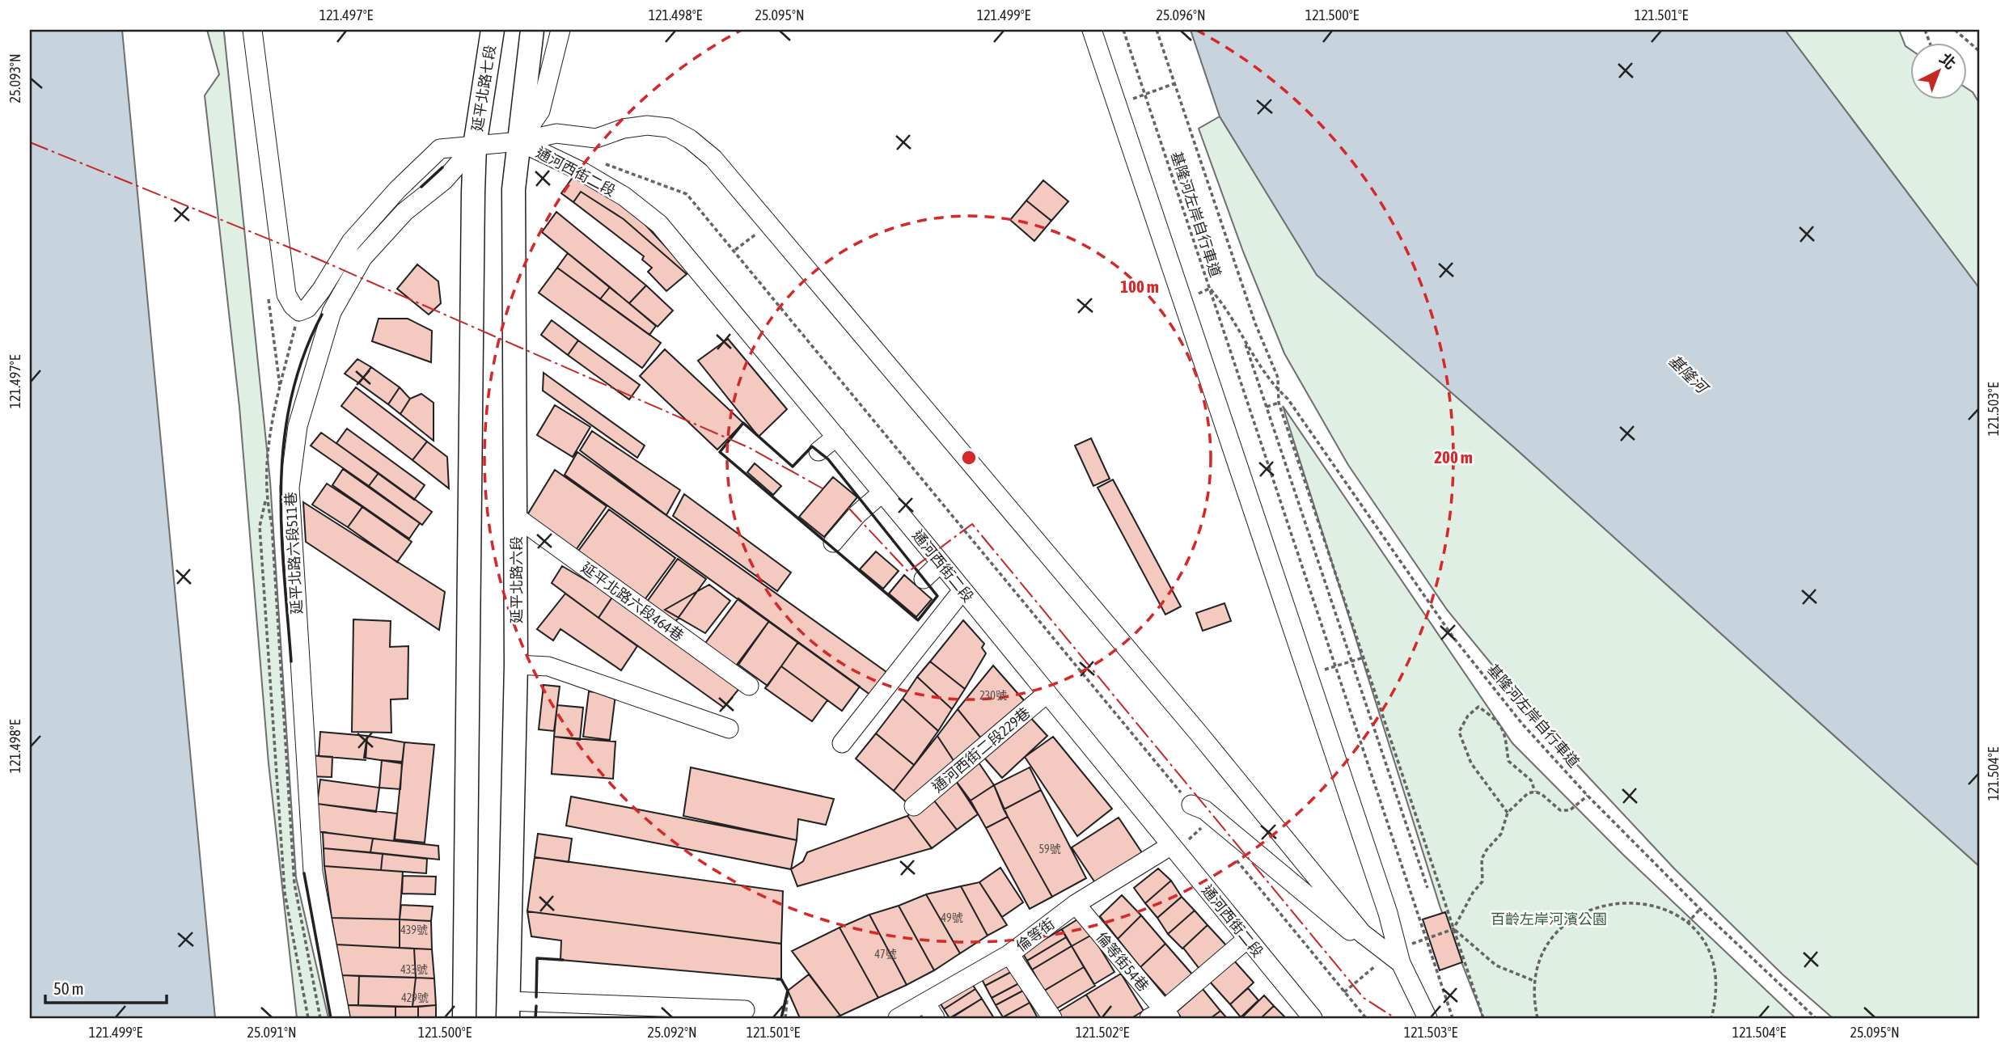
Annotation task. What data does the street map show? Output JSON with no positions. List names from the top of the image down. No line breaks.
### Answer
{"streets":{"main road":["延平北路七段","延平北路六段"],"street":["通河西街二段","延平北路六段511巷","延平北路六段464巷","通河西街二段229巷","倫等街","倫等街54巷"],"path":["基隆河左岸自行車道"]},"crossings":[["延平北路七段","通河西街二段"],["延平北路七段","延平北路六段511巷"],["通河西街二段","延平北路六段511巷"],["通河西街二段","延平北路六段"],["通河西街二段","通河西街二段229巷"],["通河西街二段","倫等街"],["延平北路六段","延平北路六段464巷"],["倫等街","倫等街54巷"]],"water":["基隆河"],"parks":["百齡左岸河濱公園"],"house_numbers":["230號","59號","49號","439號","47號","433號","429號"],"scale_bar":"50 m","north":"top right","coordinates":["121.497°E","121.498°E","25.095°N","121.499°E","25.096°N","121.500°E","121.501°E","25.093°N","121.503°E","121.504°E","25.091°N","25.092°N","121.502°E"],"rings":["100 m","200 m"]}
